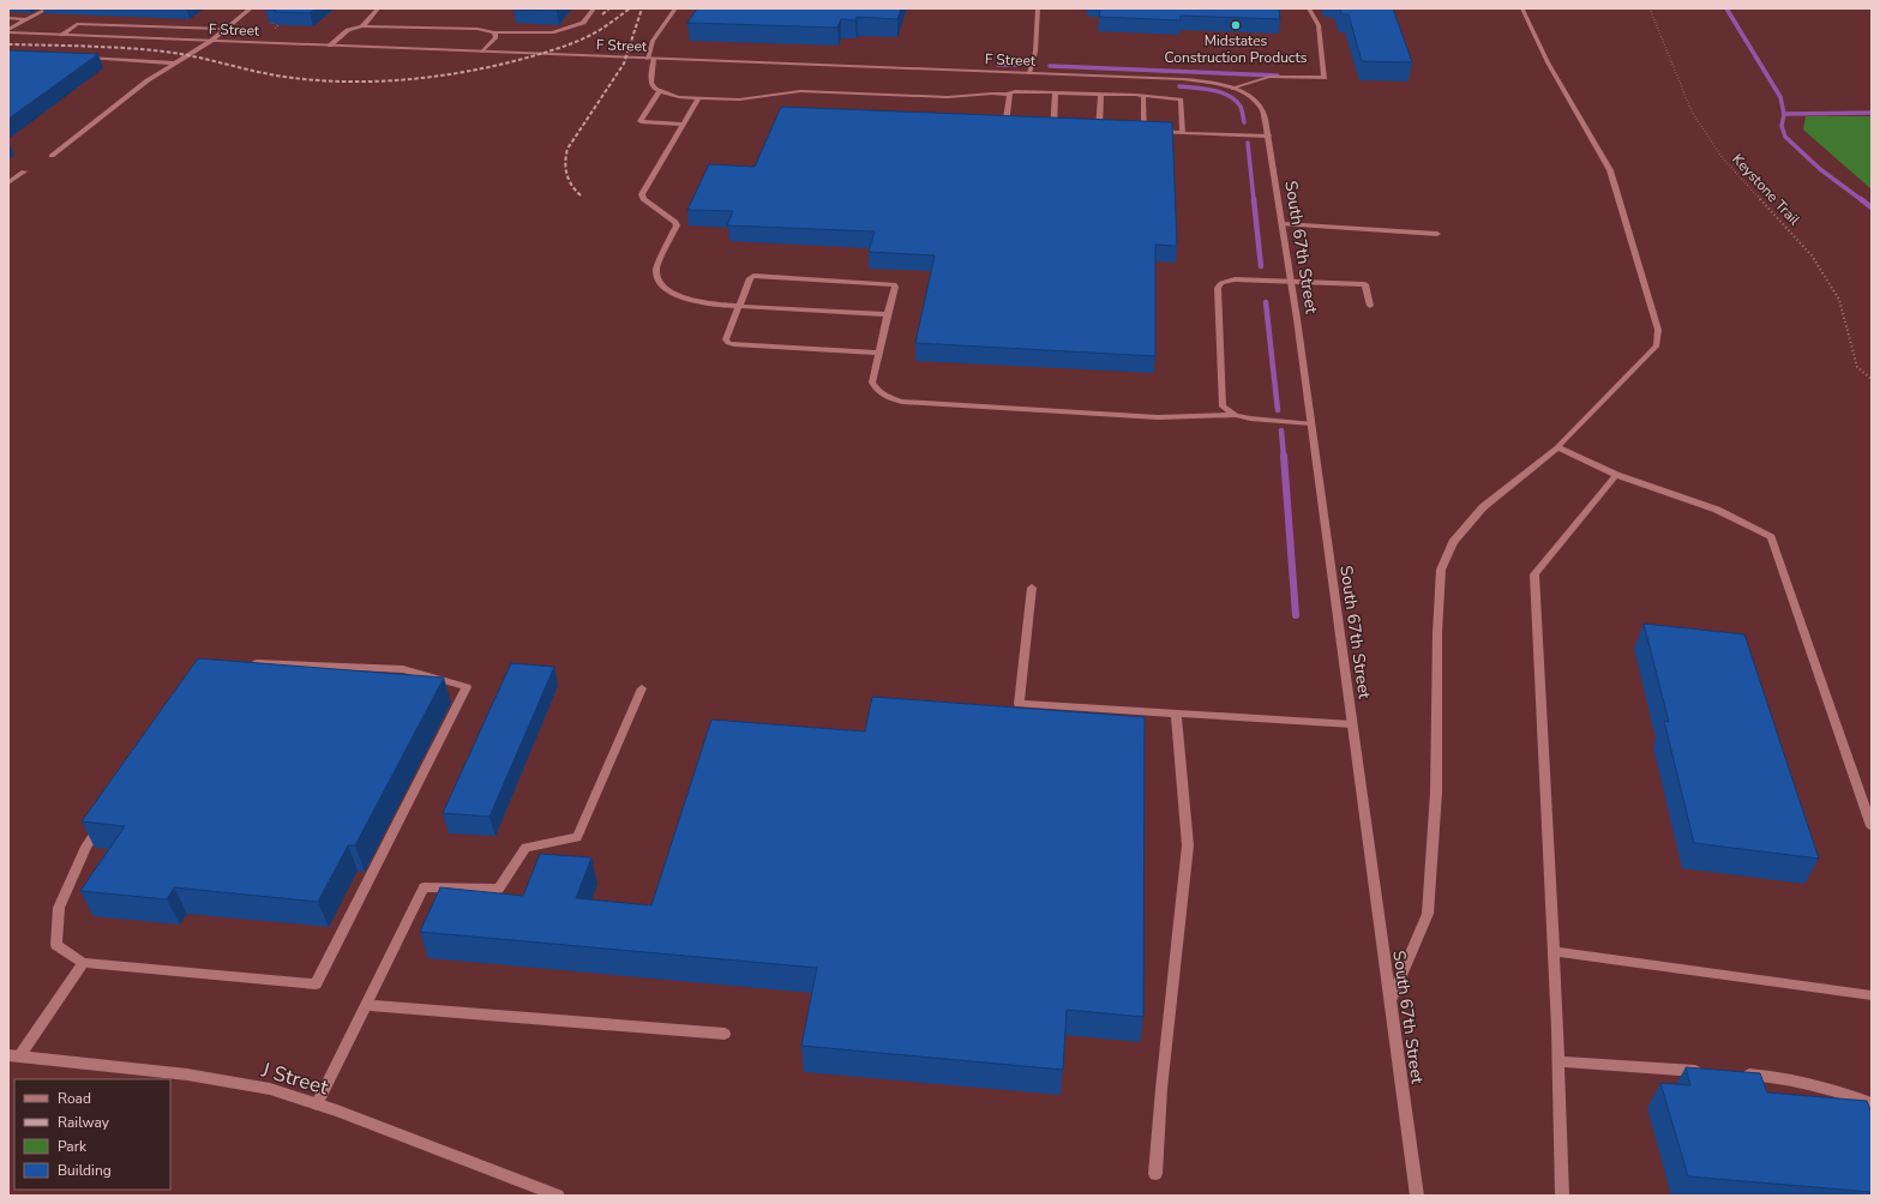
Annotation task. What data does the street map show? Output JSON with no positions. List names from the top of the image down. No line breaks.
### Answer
{"streets":{"street":["F Street","South 67th Street","J Street"],"path":["Keystone Trail"]},"crossings":[["F Street","South 67th Street"]],"places":["Midstates Construction Products"],"legend":["Road","Railway","Park","Building"]}
